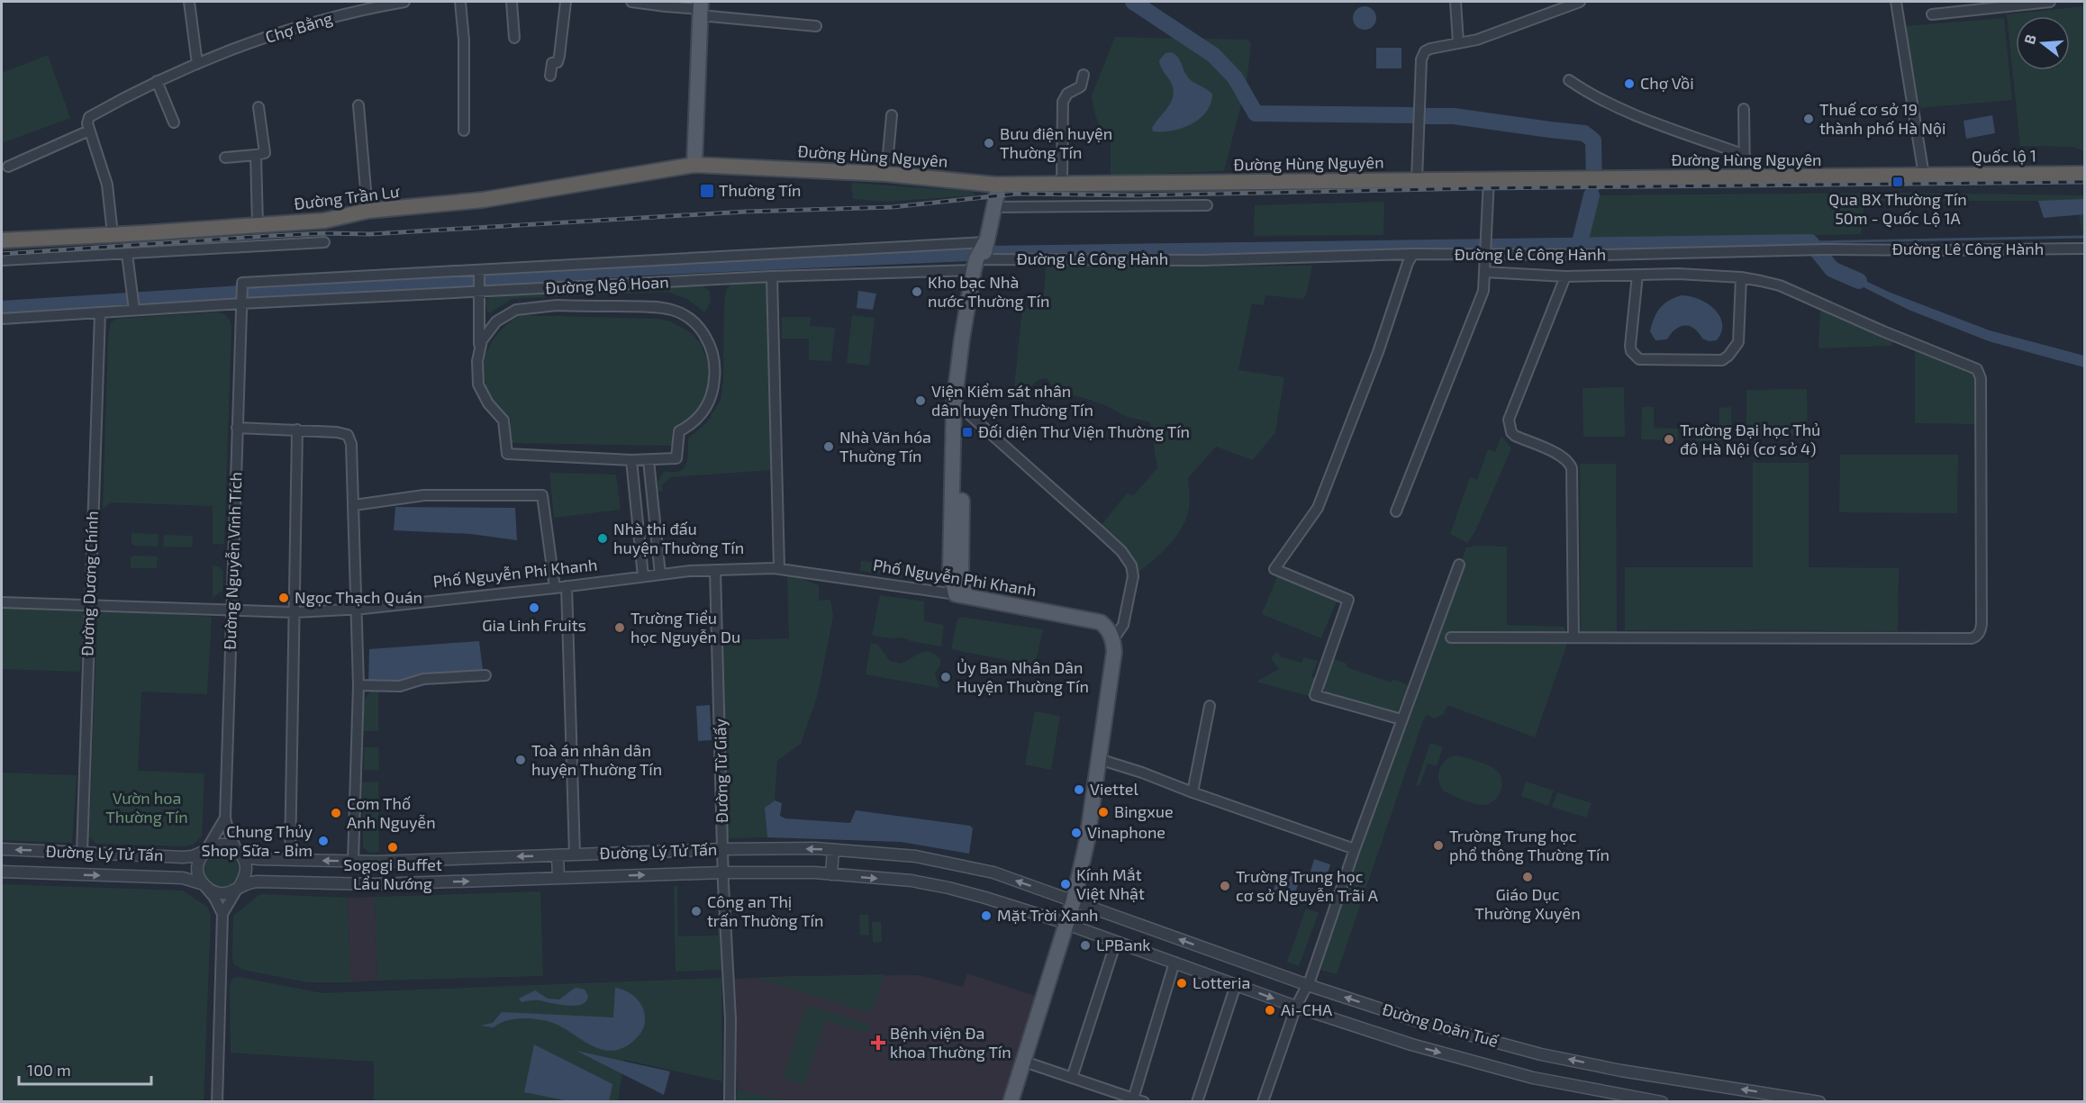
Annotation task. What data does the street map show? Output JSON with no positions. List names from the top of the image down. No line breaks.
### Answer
{"streets":{"highway":["Đường Hùng Nguyên","Quốc lộ 1","Đường Trần Lư"],"main road":["Phố Nguyễn Phi Khanh"],"street":["Chợ Bằng","Đường Lê Công Hành","Đường Ngô Hoan","Đường Nguyễn Vĩnh Tích","Đường Dương Chính","Đường Từ Giấy","Đường Lý Tử Tấn","Đường Doãn Tuế"]},"crossings":[["Đường Hùng Nguyên","Quốc lộ 1"],["Đường Hùng Nguyên","Đường Trần Lư"],["Đường Lê Công Hành","Đường Ngô Hoan"],["Đường Ngô Hoan","Đường Nguyễn Vĩnh Tích"],["Đường Ngô Hoan","Đường Dương Chính"],["Đường Nguyễn Vĩnh Tích","Phố Nguyễn Phi Khanh"],["Phố Nguyễn Phi Khanh","Đường Dương Chính"],["Phố Nguyễn Phi Khanh","Đường Từ Giấy"],["Đường Dương Chính","Đường Lý Tử Tấn"],["Đường Từ Giấy","Đường Lý Tử Tấn"],["Đường Lý Tử Tấn","Đường Doãn Tuế"]],"parks":["Vườn hoa Thường Tín"],"places":{"other":["Chợ Vồi","Thuế cơ sở 19 thành phố Hà Nội","Bưu điện huyện Thường Tín","Kho bạc Nhà nước Thường Tín","Viện Kiểm sát nhân dân huyện Thường Tín","Trường Đại học Thủ đô Hà Nội (cơ sở 4)","Nhà Văn hóa Thường Tín","Nhà thi đấu huyện Thường Tín","Ngọc Thạch Quán","Gia Linh Fruits","Trường Tiểu học Nguyễn Du","Ủy Ban Nhân Dân Huyện Thường Tín","Toà án nhân dân huyện Thường Tín","Viettel","Bingxue","Cơm Thố Anh Nguyễn","Vinaphone","Chung Thủy Shop Sữa - Bỉm","Trường Trung học phổ thông Thường Tín","Sogogi Buffet Lẩu Nướng","Giáo Dục Thường Xuyên","Kính Mắt Việt Nhật","Trường Trung học cơ sở Nguyễn Trãi A","Công an Thị trấn Thường Tín","Mặt Trời Xanh","LPBank","Lotteria","Ai-CHA"],"transit":["Qua BX Thường Tín 50m - Quốc Lộ 1A","Thường Tín","Đối diện Thư Viện Thường Tín"],"health":["Bệnh viện Đa khoa Thường Tín"]},"scale_bar":"100 m","north":"left"}
